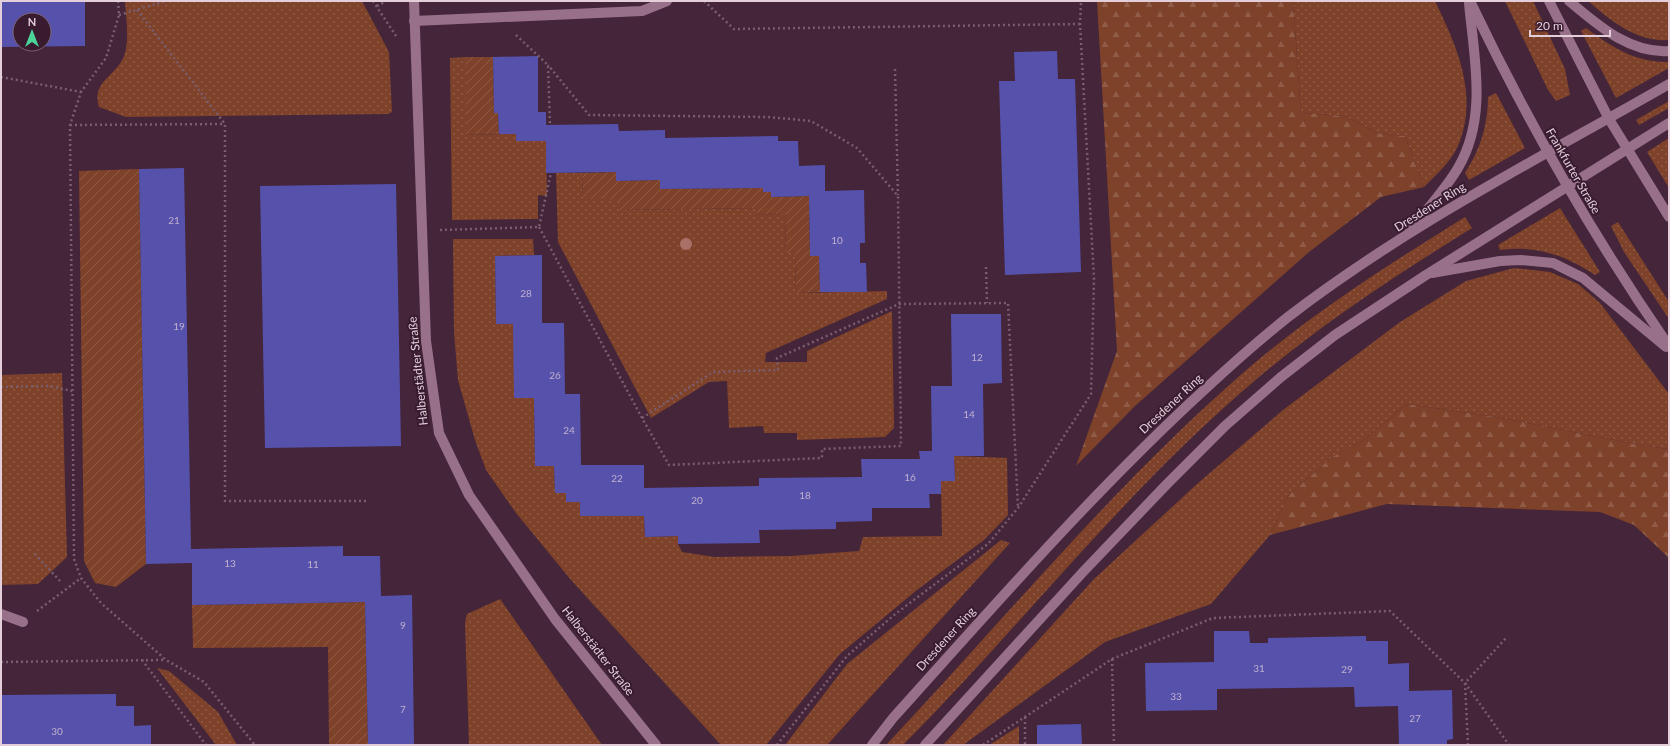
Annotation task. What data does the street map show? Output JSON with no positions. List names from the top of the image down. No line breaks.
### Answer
{"streets":{"street":["Frankfurter Straße","Dresdener Ring","Halberstädter Straße"]},"crossings":[["Frankfurter Straße","Dresdener Ring"]],"house_numbers":["21","10","28","19","12","26","14","24","16","22","18","20","13","11","9","31","29","33","7","27","30"],"scale_bar":"20 m","north":"top"}
